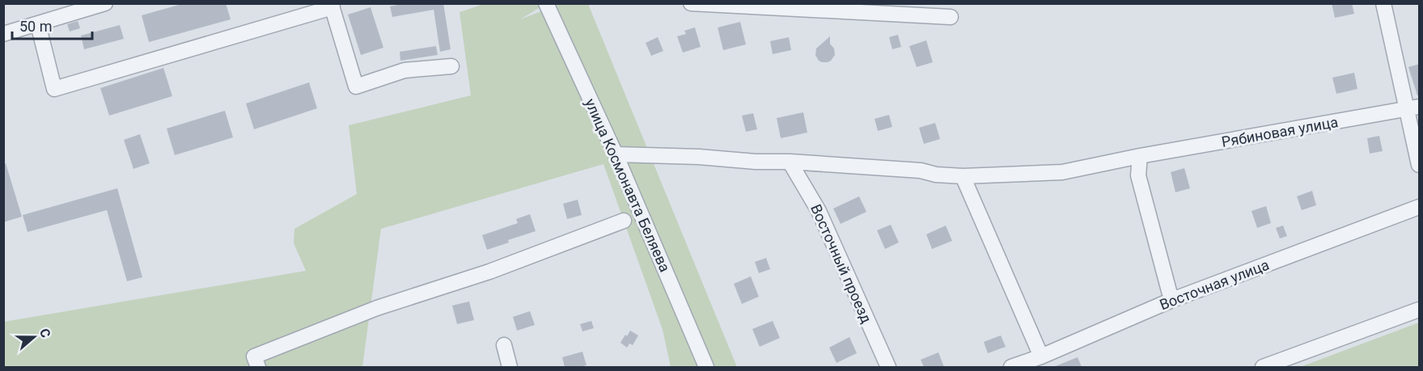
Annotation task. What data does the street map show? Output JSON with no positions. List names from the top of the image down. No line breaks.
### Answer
{"streets":{"street":["Рябиновая улица","улица Космонавта Беляева","Восточный проезд","Восточная улица"]},"crossings":[["Рябиновая улица","улица Космонавта Беляева"],["Рябиновая улица","Восточный проезд"]],"scale_bar":"50 m","north":"right"}
